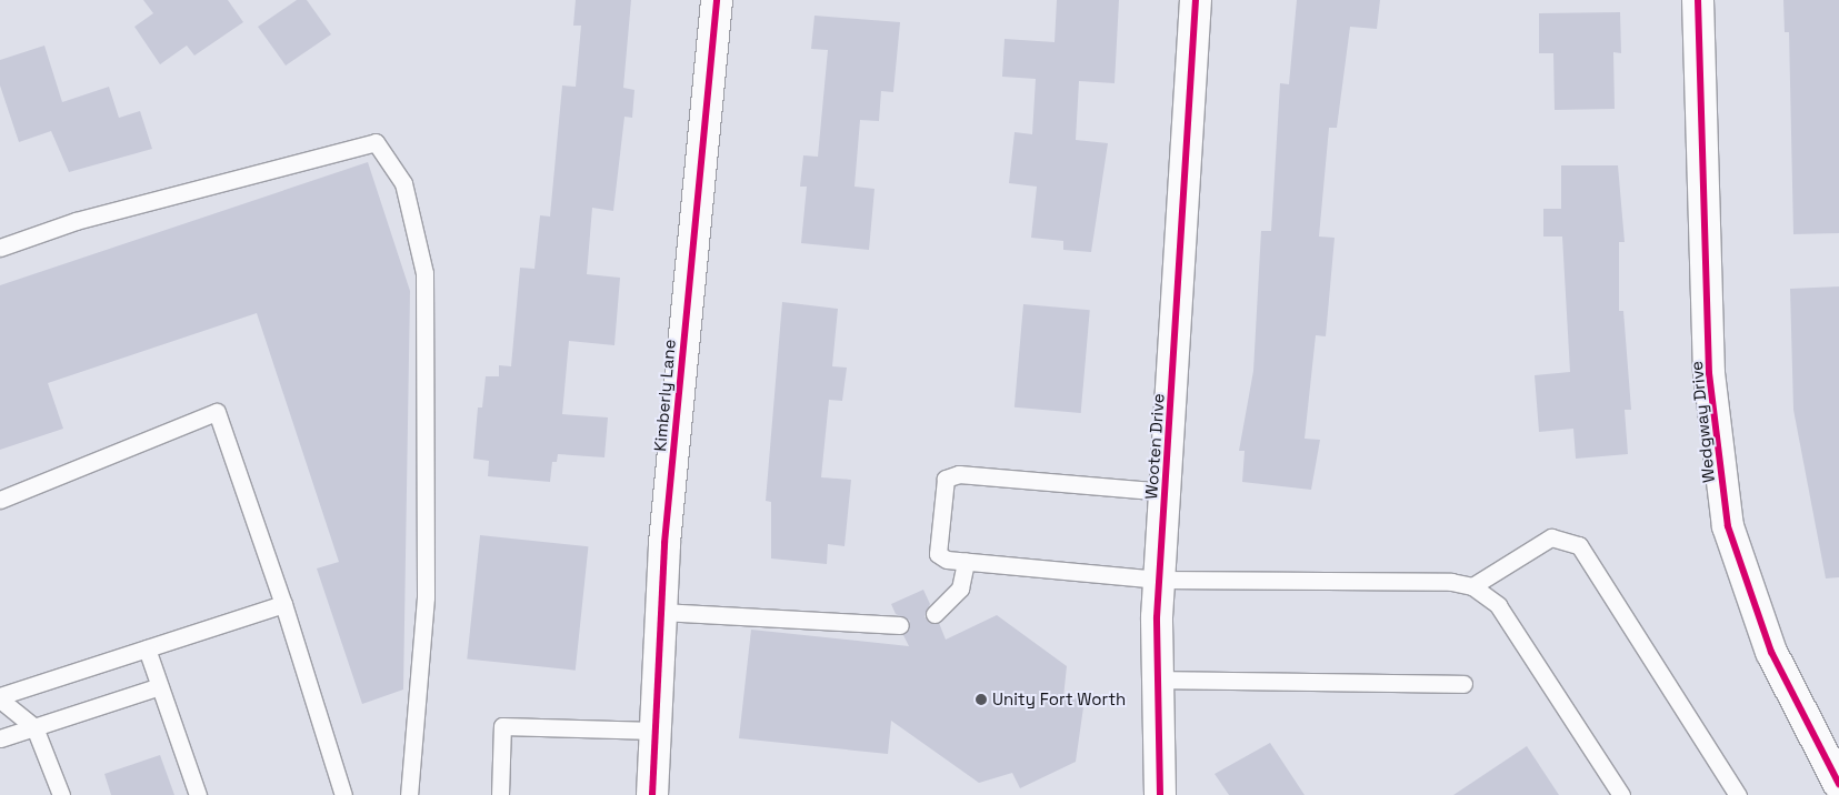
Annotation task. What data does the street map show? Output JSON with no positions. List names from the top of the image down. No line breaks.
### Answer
{"streets":{"street":["Kimberly Lane","Wedgway Drive","Wooten Drive"]},"places":["Unity Fort Worth"]}
